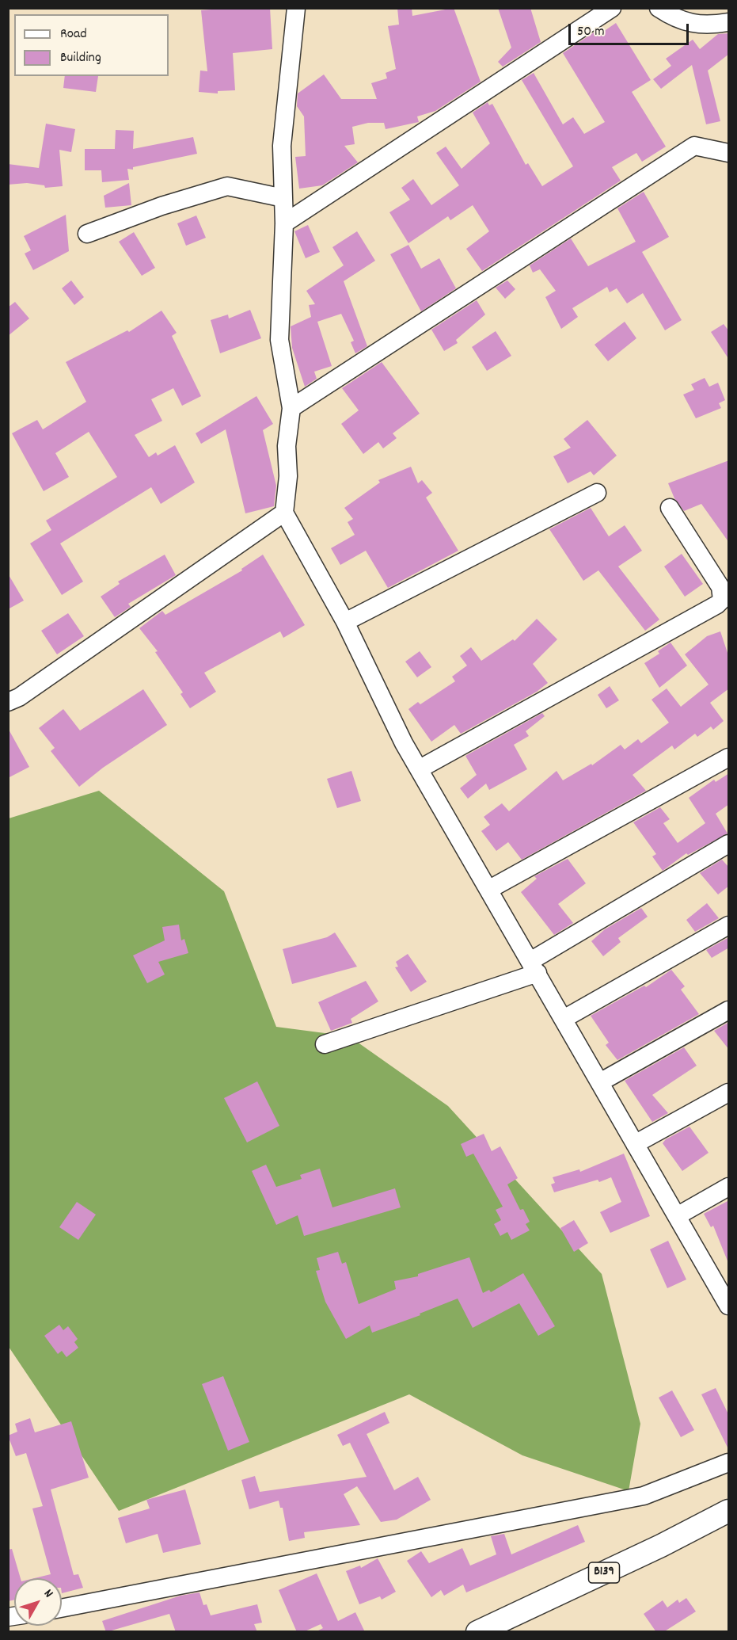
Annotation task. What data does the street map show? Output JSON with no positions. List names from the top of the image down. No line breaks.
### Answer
{"streets":{"main road":["B139"]},"legend":["Road","Building"],"scale_bar":"50 m","north":"top right"}
